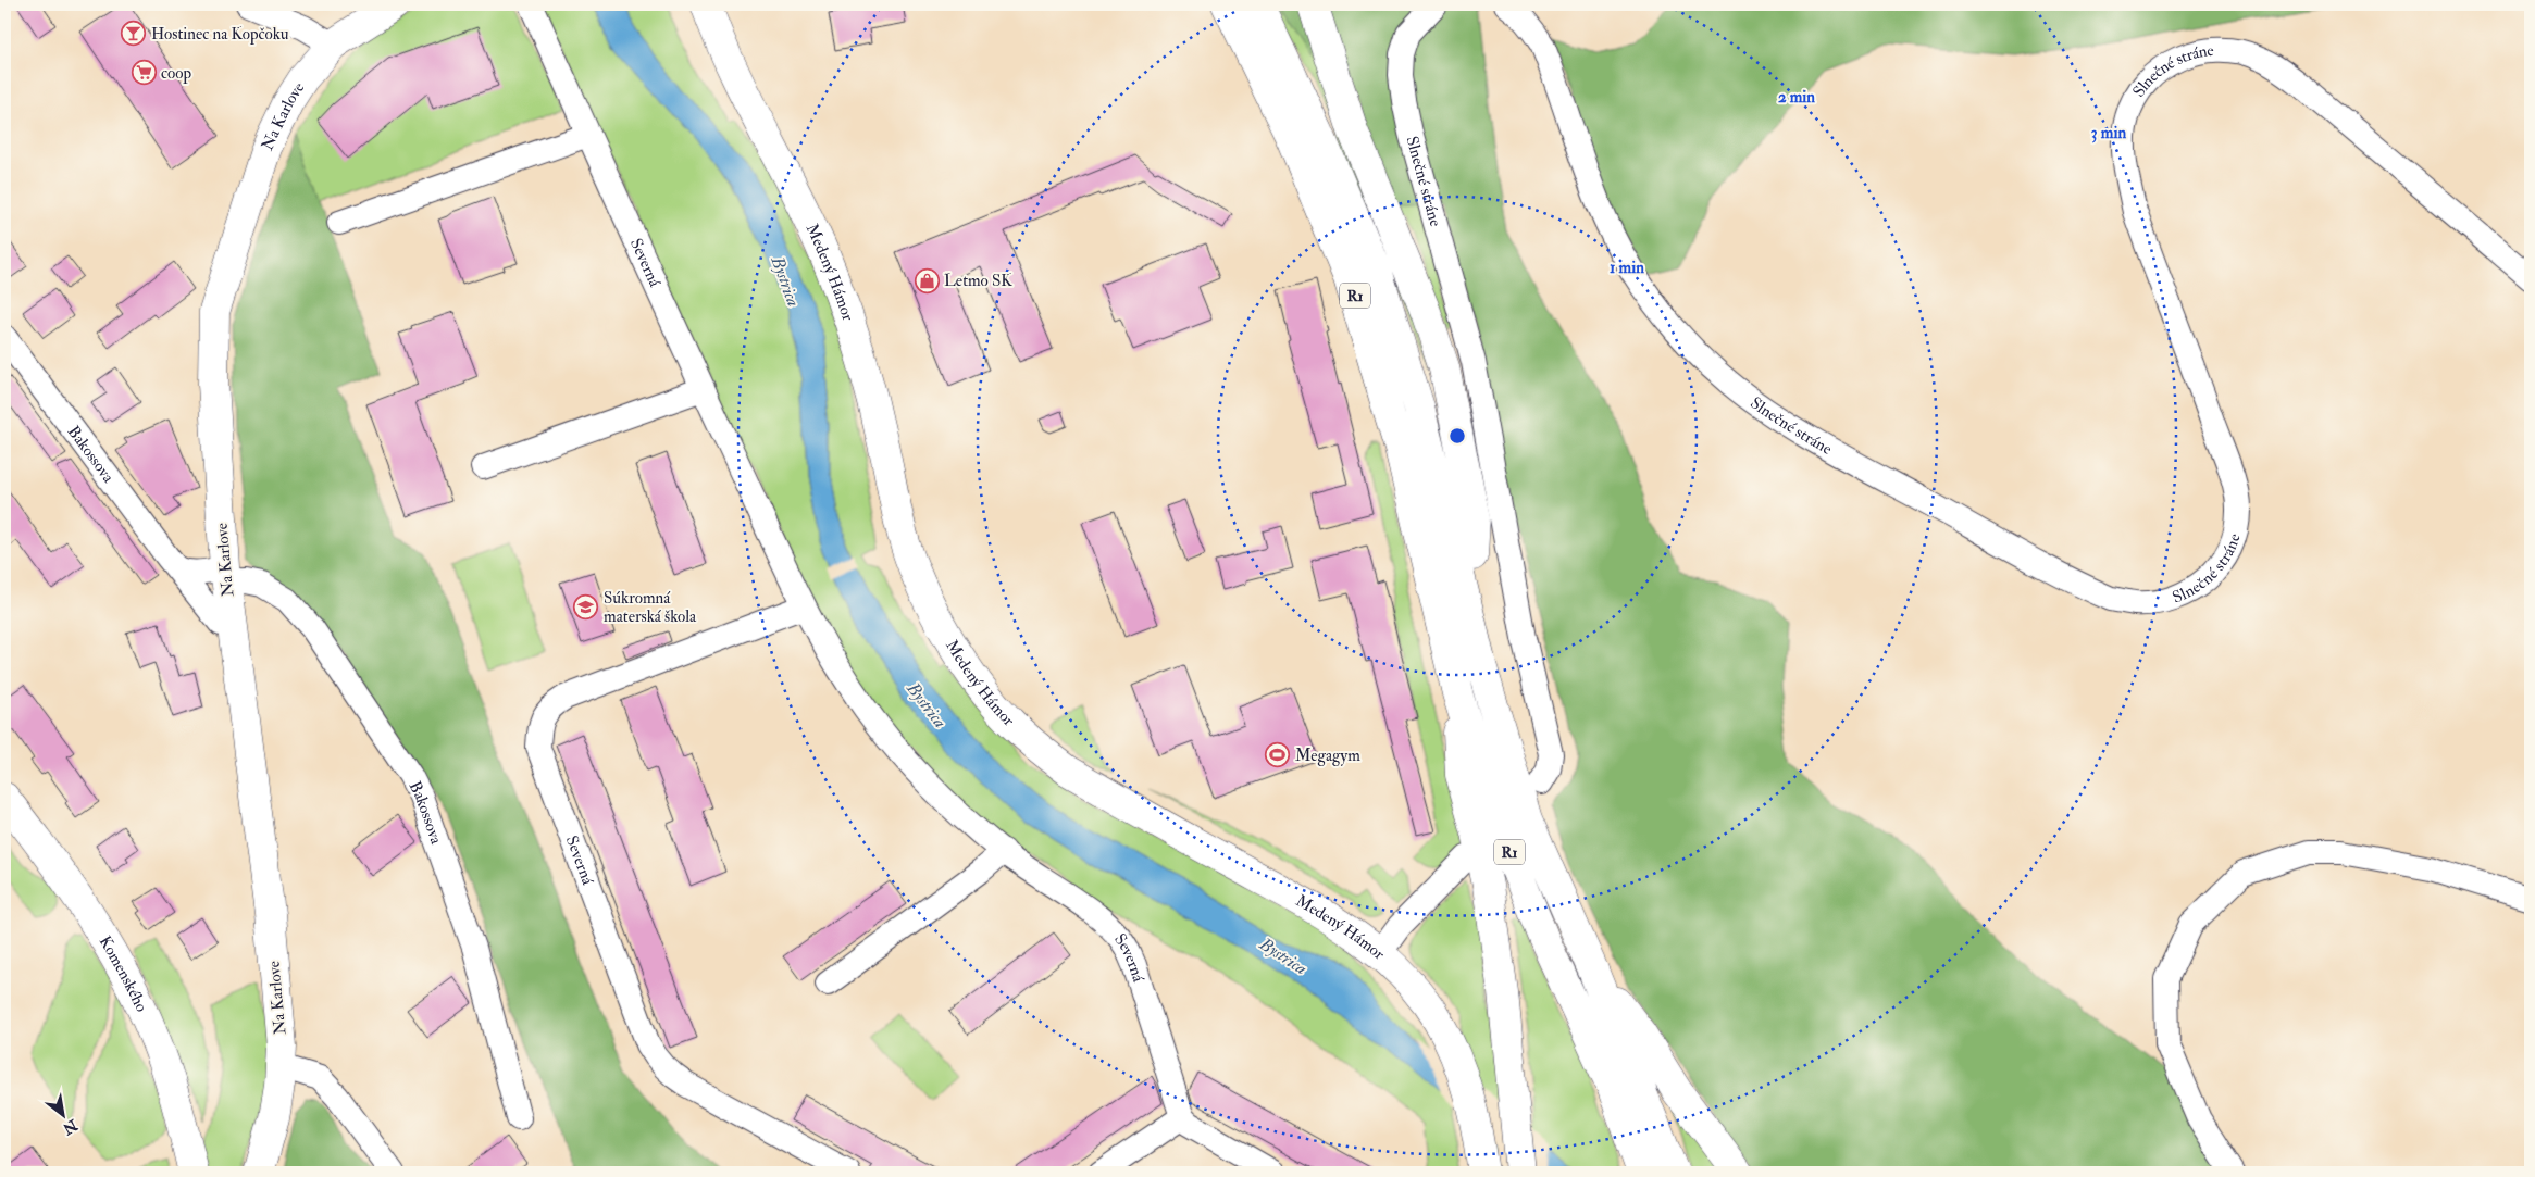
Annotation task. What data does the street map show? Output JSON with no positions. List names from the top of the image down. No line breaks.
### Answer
{"streets":{"main road":["Na Karlove","Medený Hámor","R1","Komenského"],"street":["Slnečné stráne","Severná","Bakossova"]},"crossings":[["Na Karlove","Bakossova"]],"water":["Bystrica"],"places":{"bar":["Hostinec na Kopčoku"],"supermarket":["coop"],"shop":["Letmo SK"],"school or university":["Súkromná materská škola"],"sports":["Megagym"]},"north":"bottom right","rings":["2 min","3 min","1 min"]}
